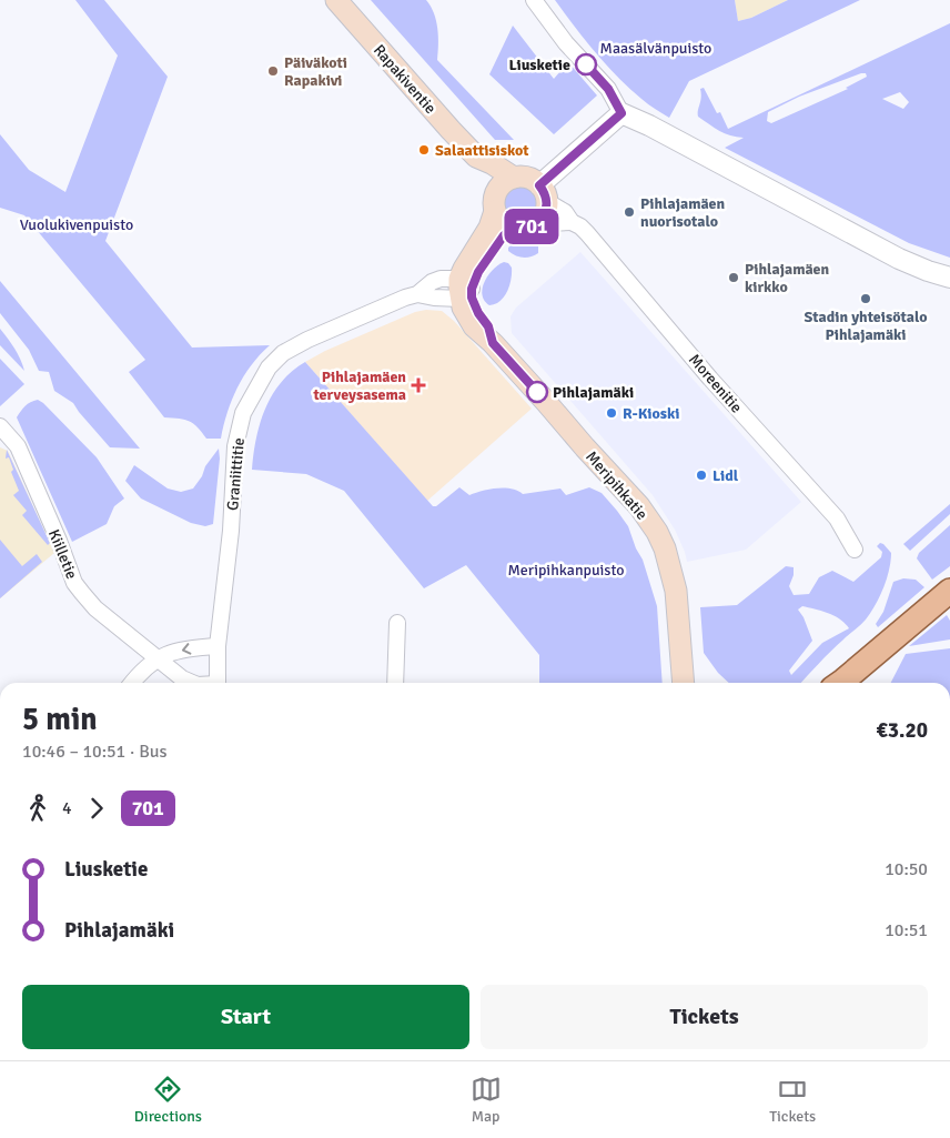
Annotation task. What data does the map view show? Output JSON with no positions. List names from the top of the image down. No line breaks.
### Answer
{"streets":{"main road":["Rapakiventie","Meripihkatie"],"street":["Moreenitie","Graniittitie","Kiilletie"]},"crossings":[["Rapakiventie","Moreenitie"],["Graniittitie","Meripihkatie"]],"parks":["Maasälvänpuisto","Vuolukivenpuisto","Meripihkanpuisto"],"places":{"other":["Liusketie","Päiväkoti Rapakivi","Salaattisiskot","Pihlajamäen nuorisotalo","Pihlajamäen kirkko","Stadin yhteisötalo Pihlajamäki","Pihlajamäki","R-Kioski","Lidl"],"health":["Pihlajamäen terveysasema"]},"lines":["bus line 701"],"page":{"on_map":"701","heading":["5 min","10:46 – 10:51 · Bus","€3.20"],"legs":["4","701"],"list":[{"name":"Liusketie","value":"10:50"},{"name":"Pihlajamäki","value":"10:51"}],"buttons":["Start","Tickets"],"tabs":["Directions","Map","Tickets"]}}
